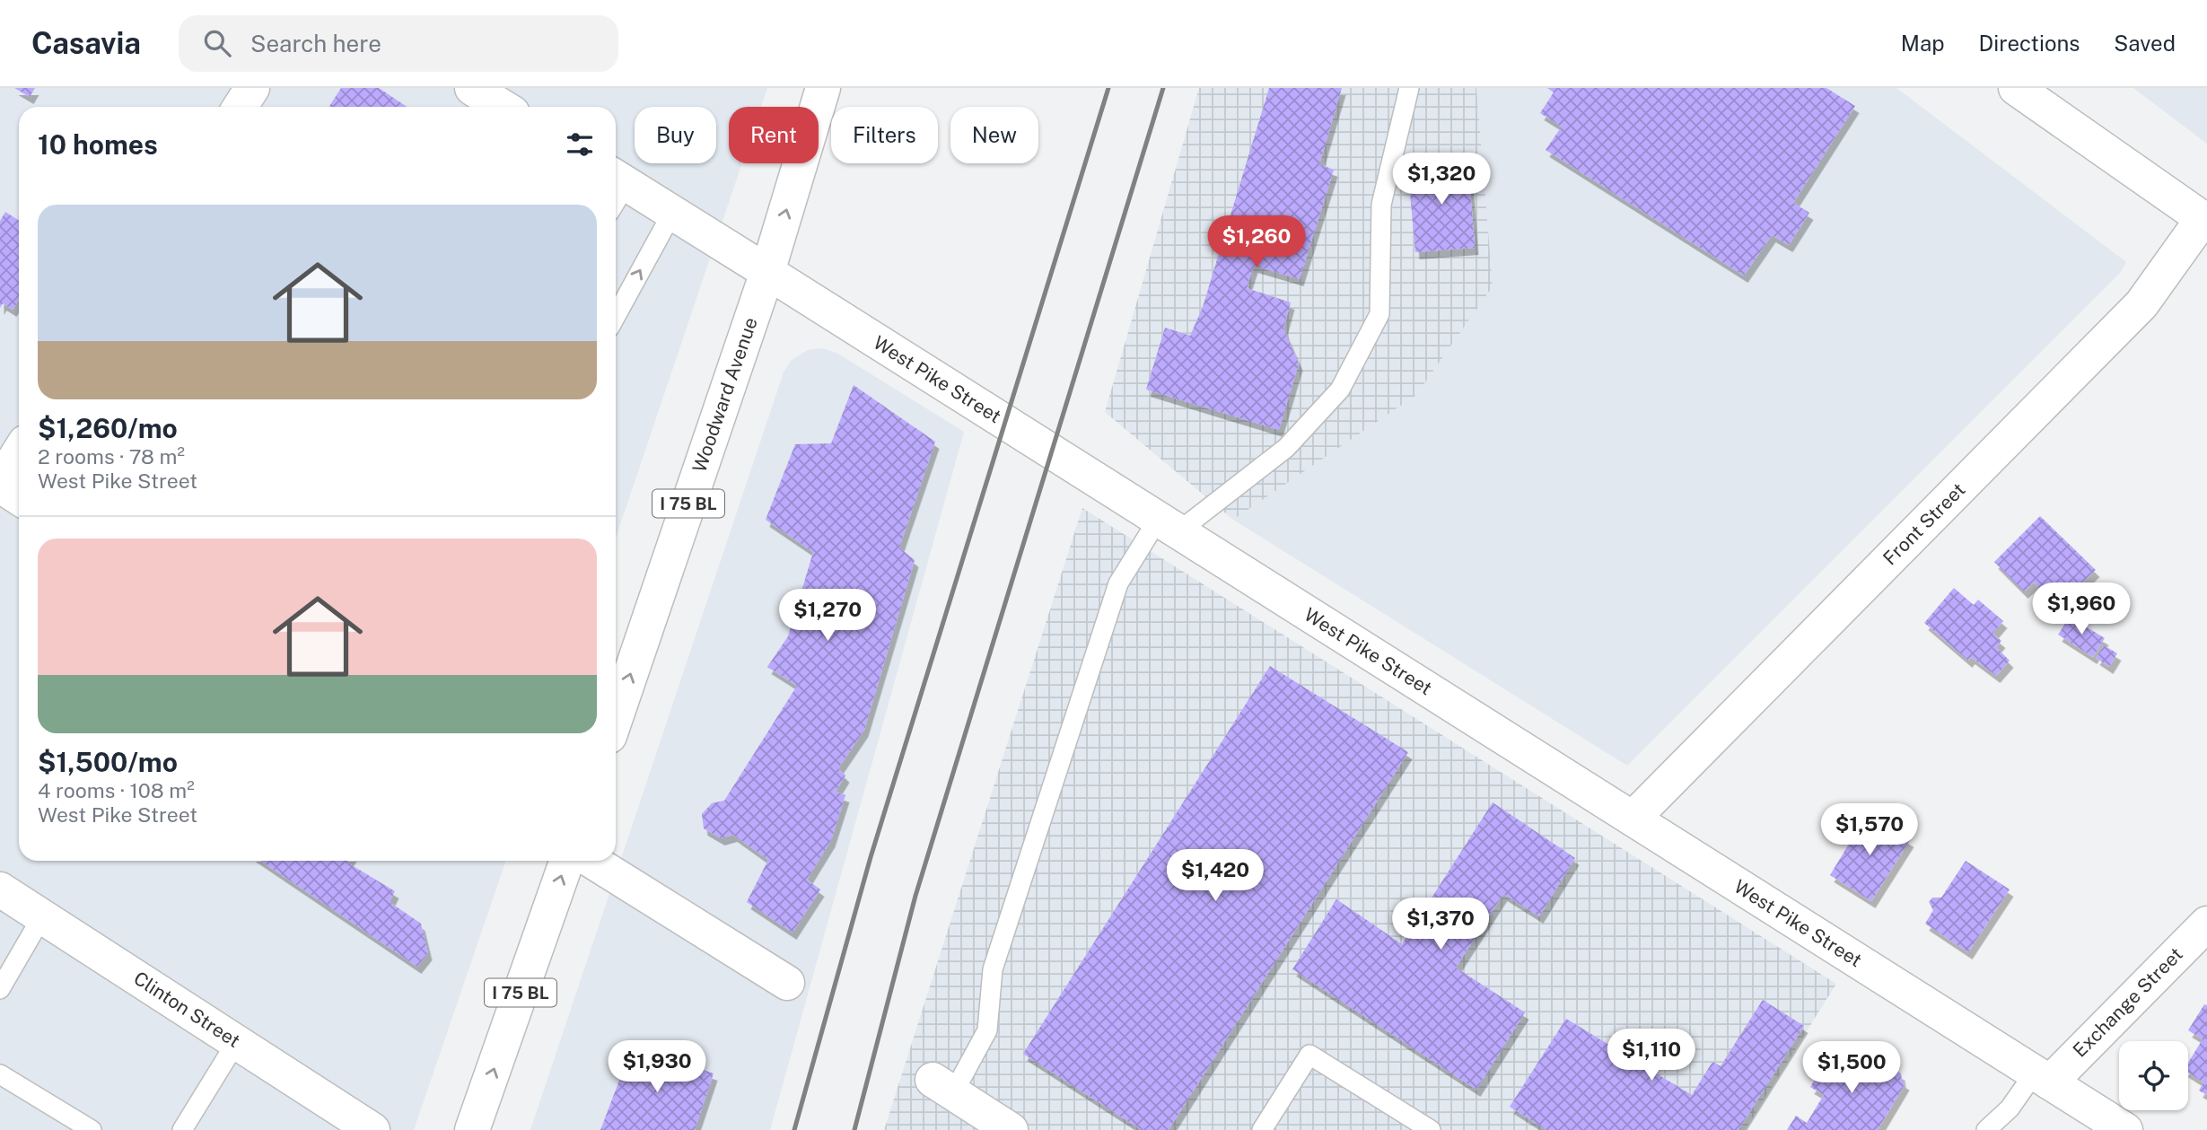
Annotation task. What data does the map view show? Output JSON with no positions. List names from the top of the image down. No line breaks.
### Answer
{"streets":{"street":["West Pike Street","Woodward Avenue","I 75 BL","Front Street","Exchange Street","Clinton Street"]},"crossings":[["West Pike Street","Woodward Avenue"],["West Pike Street","Front Street"],["West Pike Street","Exchange Street"]],"one_way":["Woodward Avenue"],"page":{"header":"Casavia","search":"Search here","nav":["Map","Directions","Saved"],"chip":["Buy","Rent","Filters","New"],"heading":"10 homes","price":["$1,320","$1,260","$1,960","$1,270","$1,570","$1,420","$1,370","$1,110","$1,930","$1,500"],"list":[{"name":"$1,260/mo","note":"2 rooms · 78 m² · West Pike Street"},{"name":"$1,500/mo","note":"4 rooms · 108 m² · West Pike Street"}]}}
